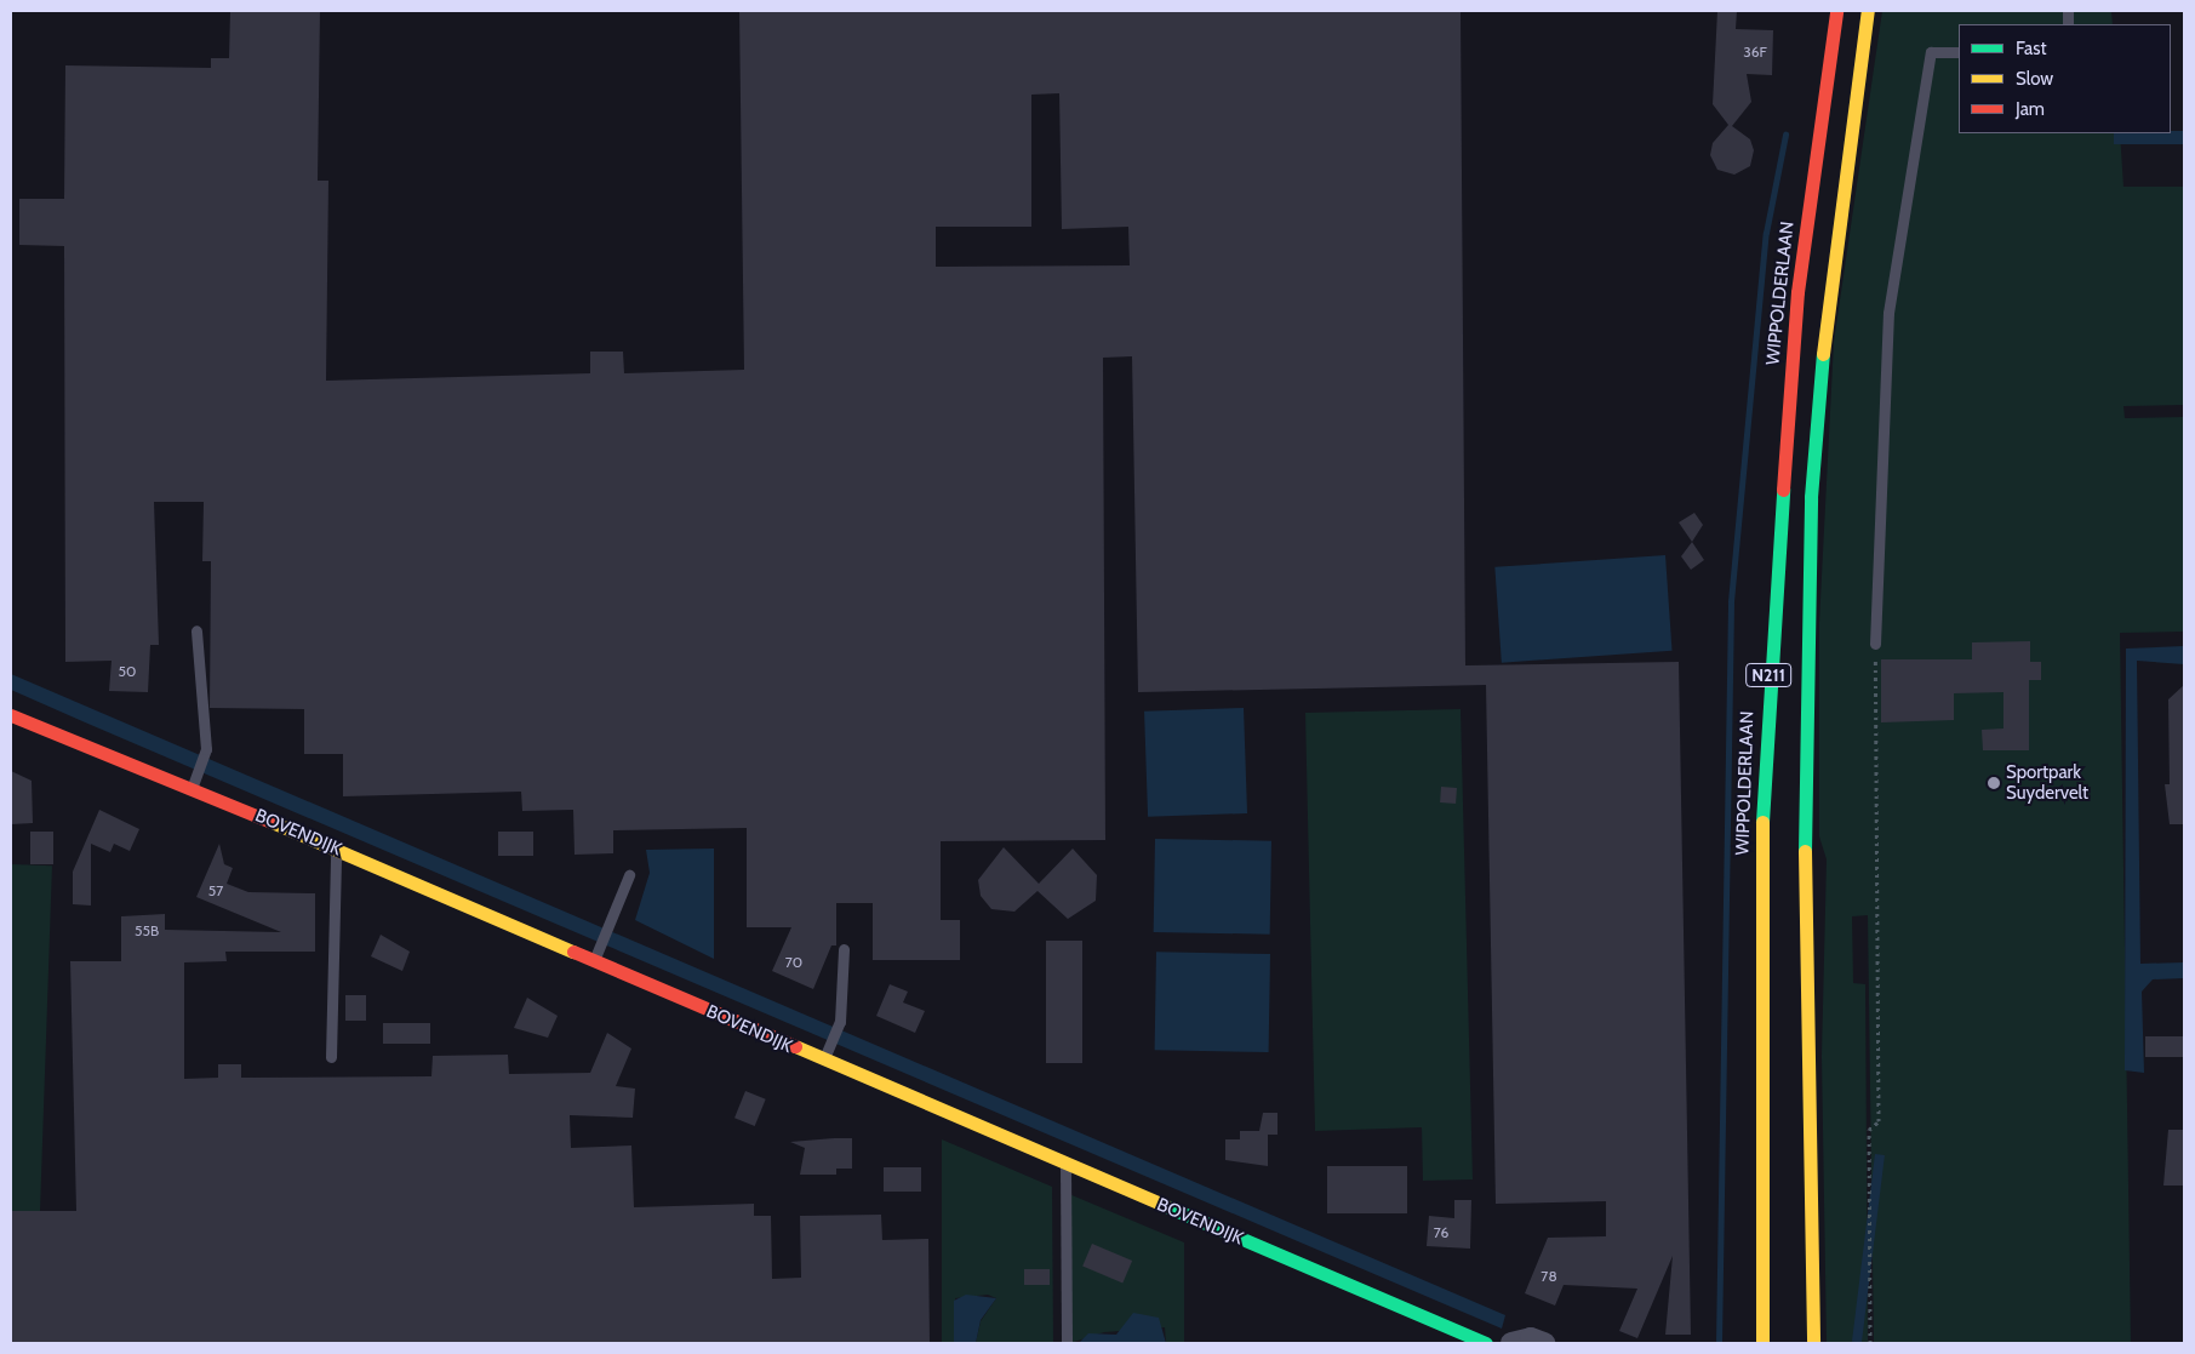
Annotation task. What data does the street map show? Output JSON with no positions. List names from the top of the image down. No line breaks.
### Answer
{"streets":{"main road":["WIPPOLDERLAAN","N211","BOVENDIJK"]},"places":["Sportpark Suydervelt"],"house_numbers":["36F","50","57","55B","70","76","78"],"legend":["Fast","Slow","Jam"]}
